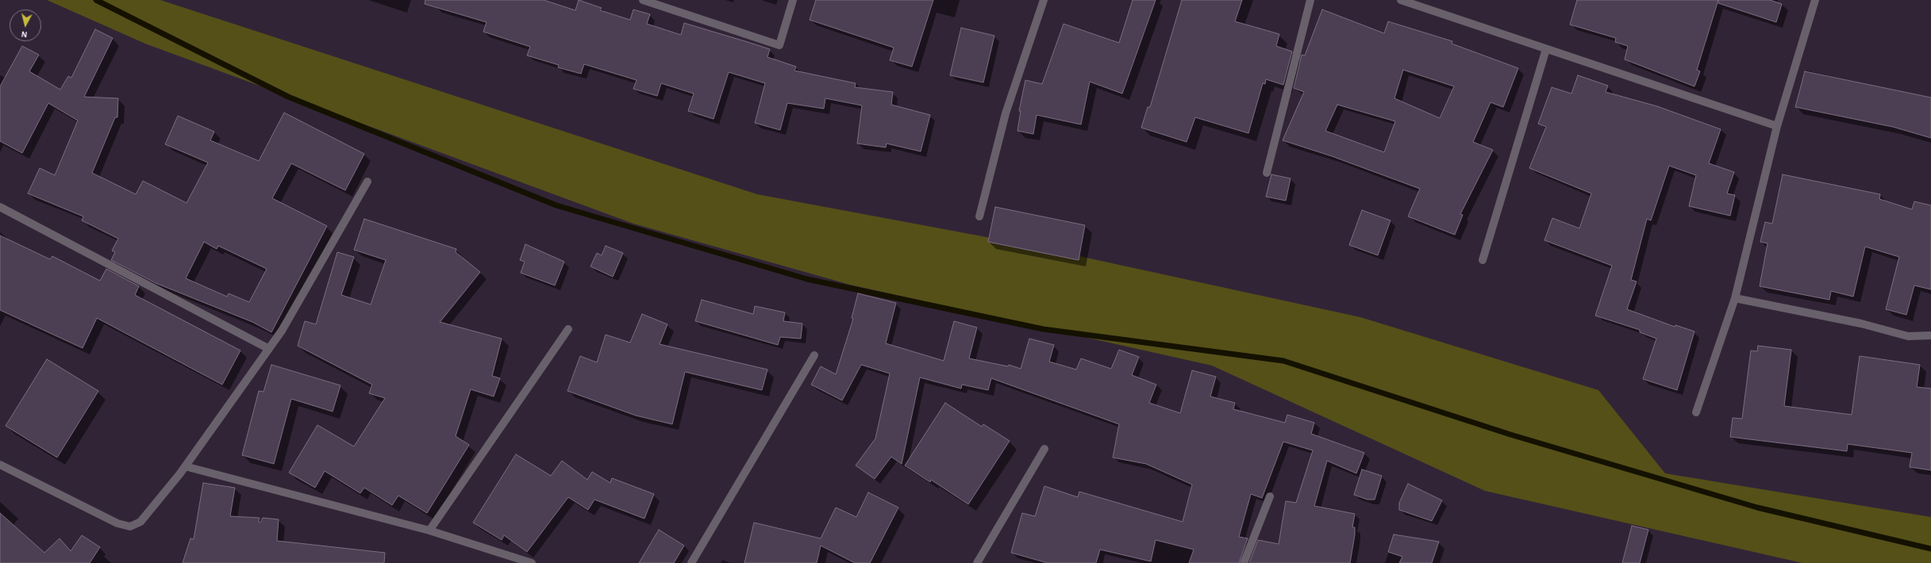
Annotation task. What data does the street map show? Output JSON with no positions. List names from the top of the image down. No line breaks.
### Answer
{"north":"bottom"}
